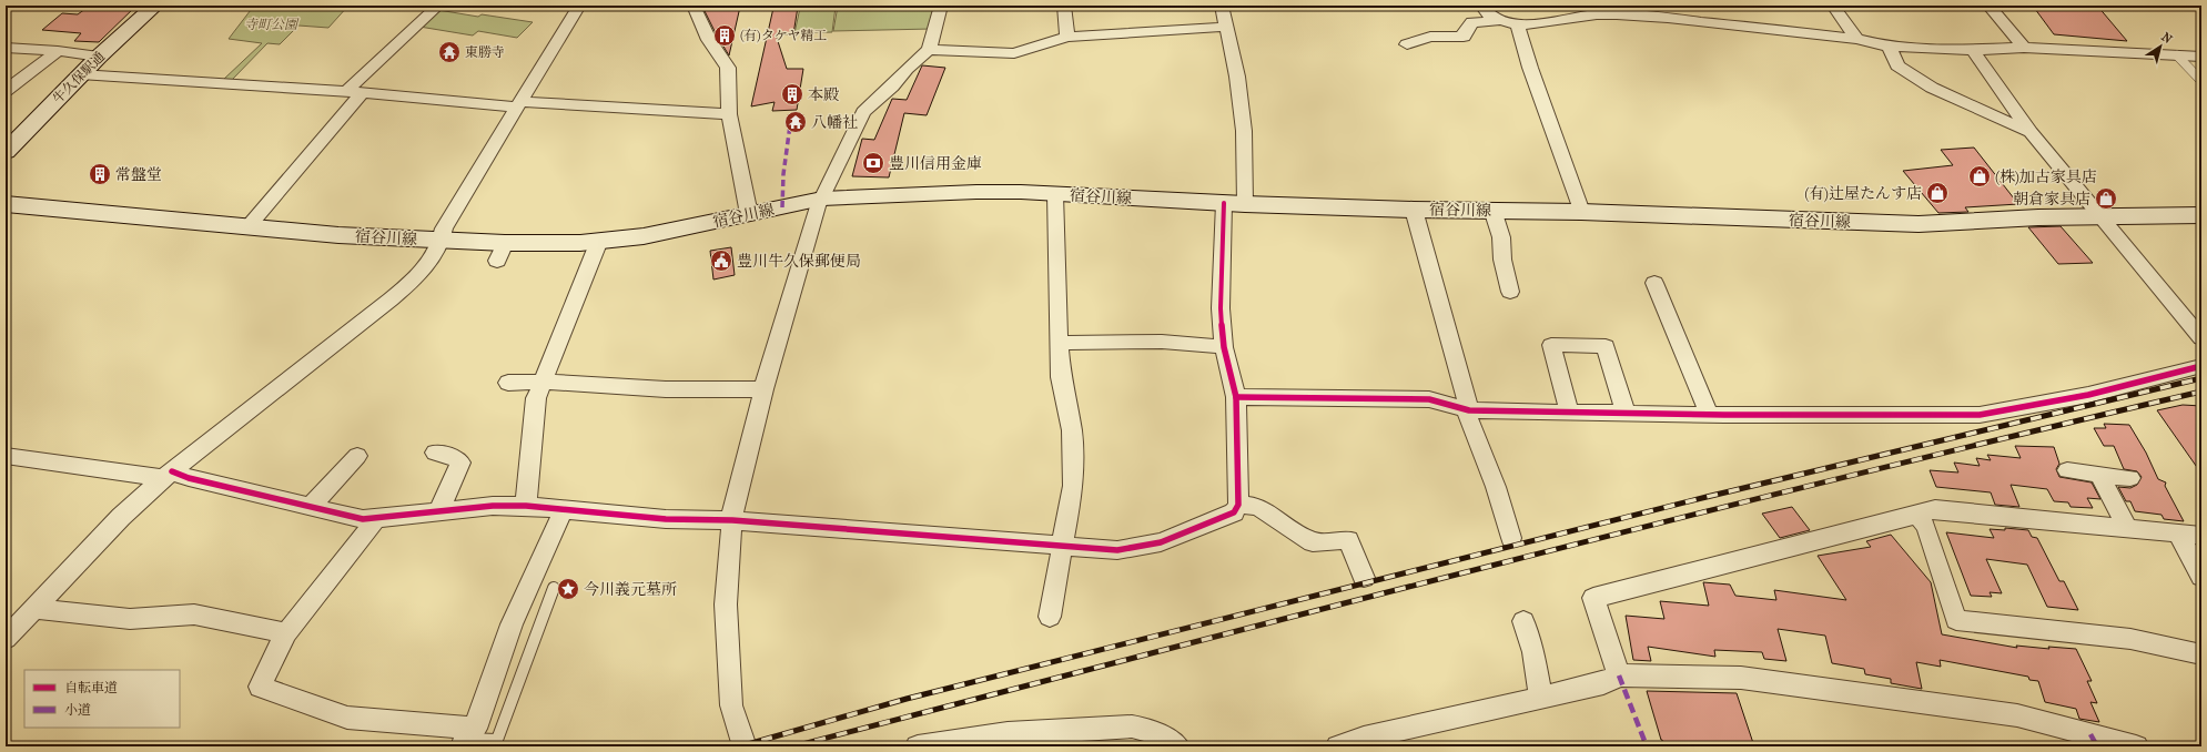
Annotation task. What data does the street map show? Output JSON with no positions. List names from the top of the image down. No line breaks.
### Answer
{"streets":{"main road":["牛久保駅通","宿谷川線"]},"parks":["寺町公園"],"places":{"building":["(有)タケヤ精工","本殿","常盤堂"],"temple":["東勝寺","八幡社"],"bank":["豊川信用金庫"],"shop":["(株)加古家具店","(有)辻屋たんす店","朝倉家具店"],"public building":["豊川牛久保郵便局"],"place":["今川義元墓所"]},"legend":["自転車道","小道"],"north":"top right"}
